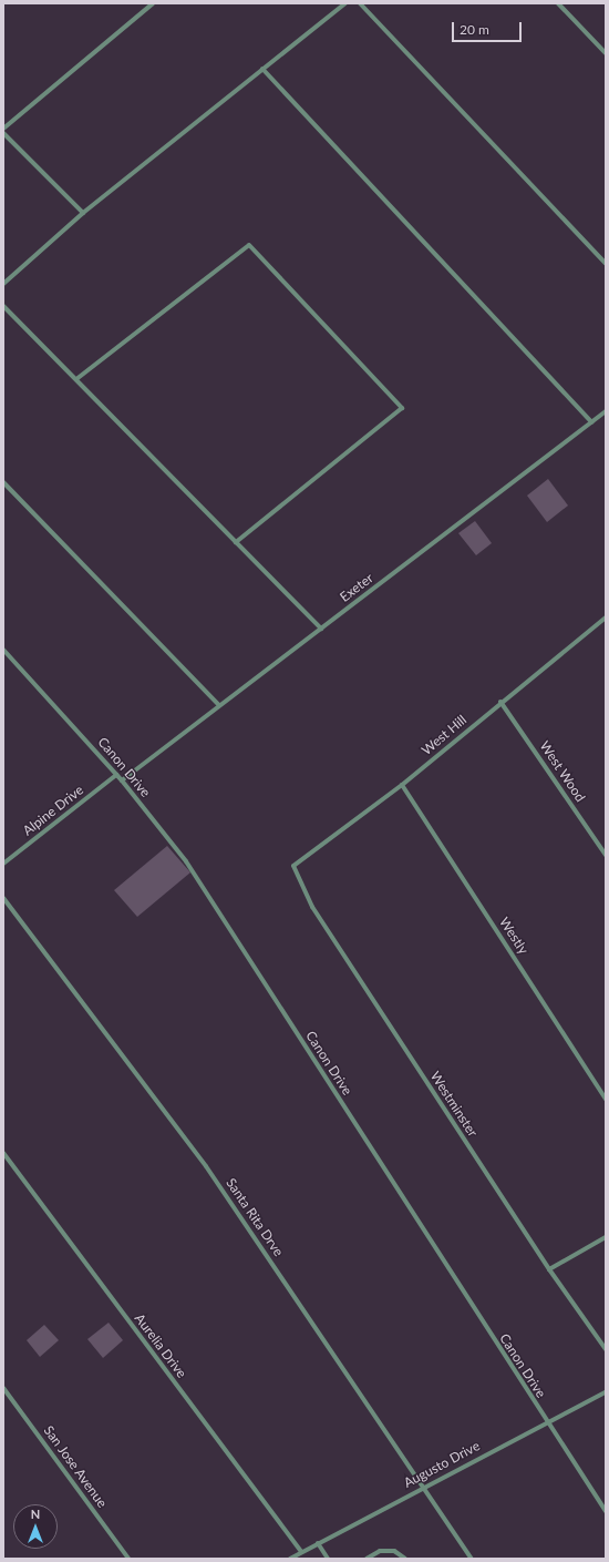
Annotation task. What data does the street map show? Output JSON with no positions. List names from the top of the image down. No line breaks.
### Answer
{"streets":{"street":["Exeter","West Hill","Canon Drive","West Wood","Alpine Drive","Westly","Westminster","Santa Rita Drve","Aurelia Drive","Augusto Drive","San Jose Avenue"]},"crossings":[["Exeter","Canon Drive"],["West Hill","West Wood"],["West Hill","Westly"],["West Hill","Westminster"],["Canon Drive","Alpine Drive"],["Canon Drive","Augusto Drive"],["Santa Rita Drve","Augusto Drive"],["Aurelia Drive","Augusto Drive"]],"scale_bar":"20 m","north":"top"}
